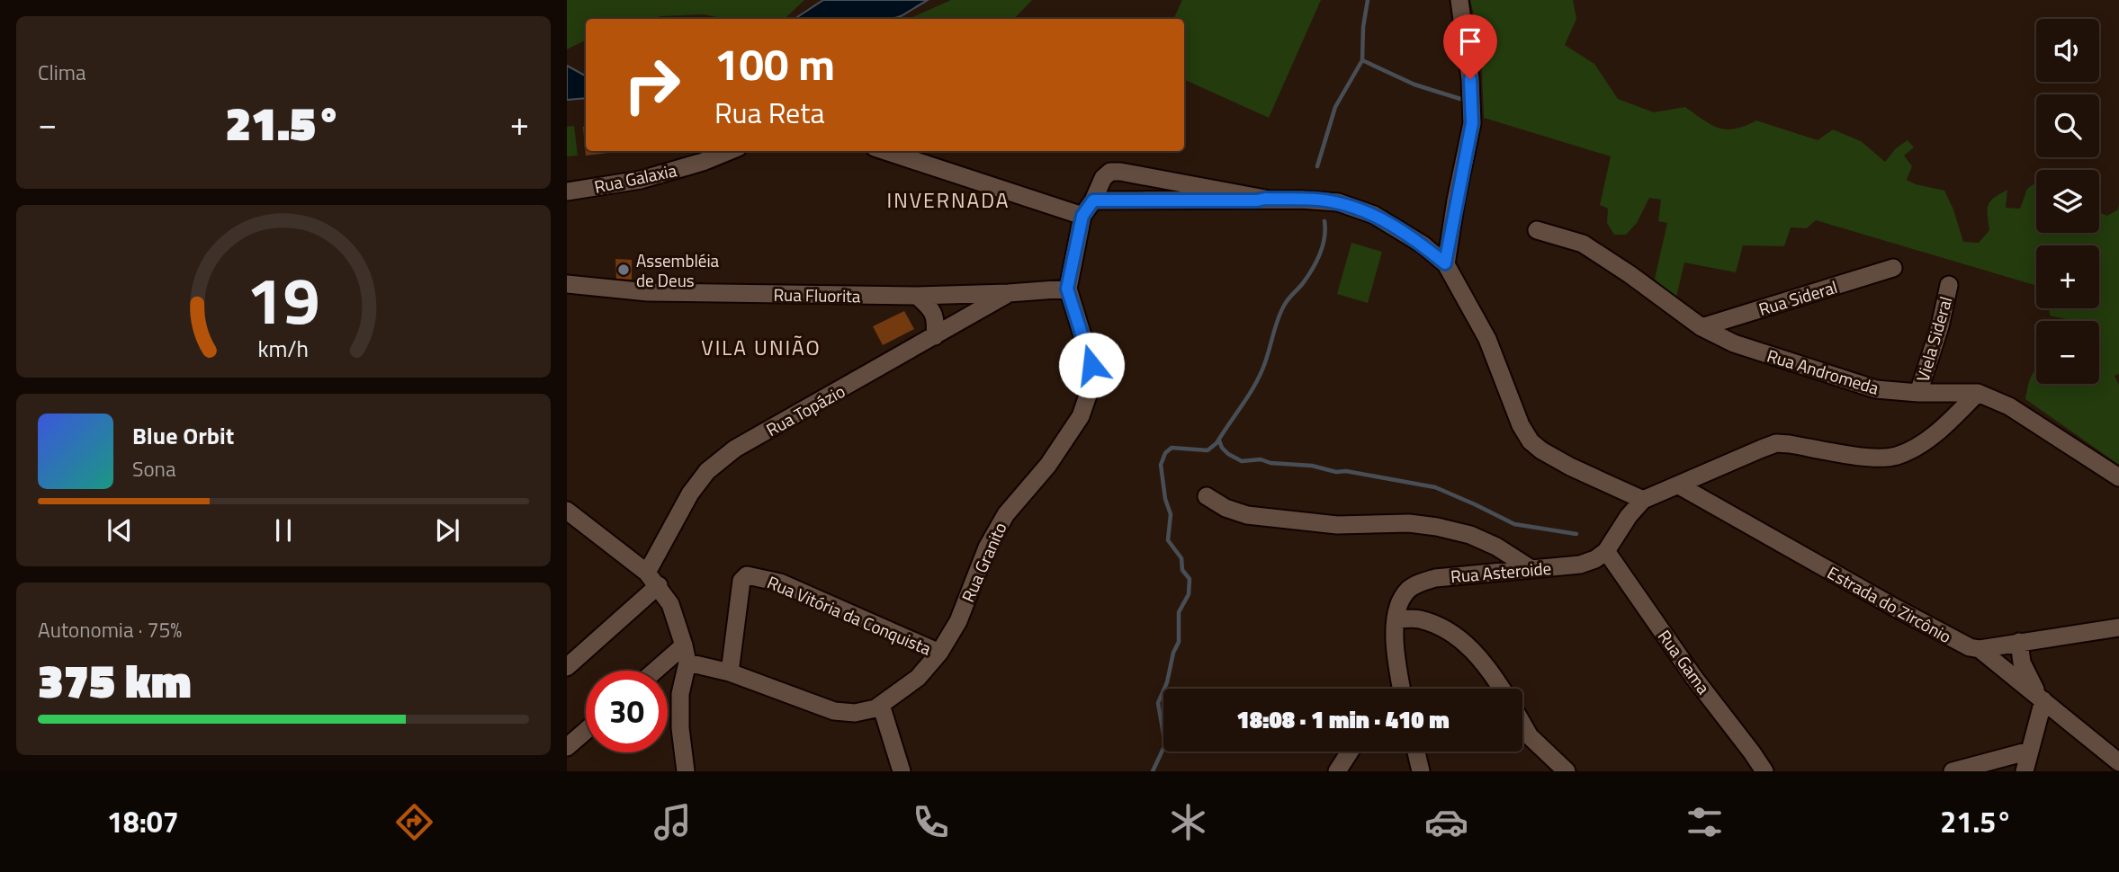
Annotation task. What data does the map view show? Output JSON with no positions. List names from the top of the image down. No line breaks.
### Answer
{"streets":{"street":["Rua Galaxia","Rua Fluorita","Rua Sideral","Viela Sideral","Rua Andromeda","Rua Topázio","Rua Granito","Rua Asteroide","Estrada do Zircônio","Rua Vitória da Conquista","Rua Gama"]},"crossings":[["Rua Fluorita","Rua Topázio"],["Rua Fluorita","Rua Granito"],["Rua Sideral","Rua Andromeda"],["Viela Sideral","Rua Andromeda"],["Rua Granito","Rua Vitória da Conquista"],["Rua Asteroide","Rua Gama"]],"districts":["INVERNADA","VILA UNIÃO"],"places":["Assembléia de Deus"],"page":{"tile":["Clima",["Autonomia · 75%","375 km"]],"map_buttons":["+","−"],"turn":["100 m","Rua Reta"],"heat":["−","21.5°","+"],"song":["Blue Orbit","Sona"],"limit":"30","trip":"18:08 · 1 min · 410 m","tabs":["18:07","21.5°"],"gauge":["19","km/h"]}}
